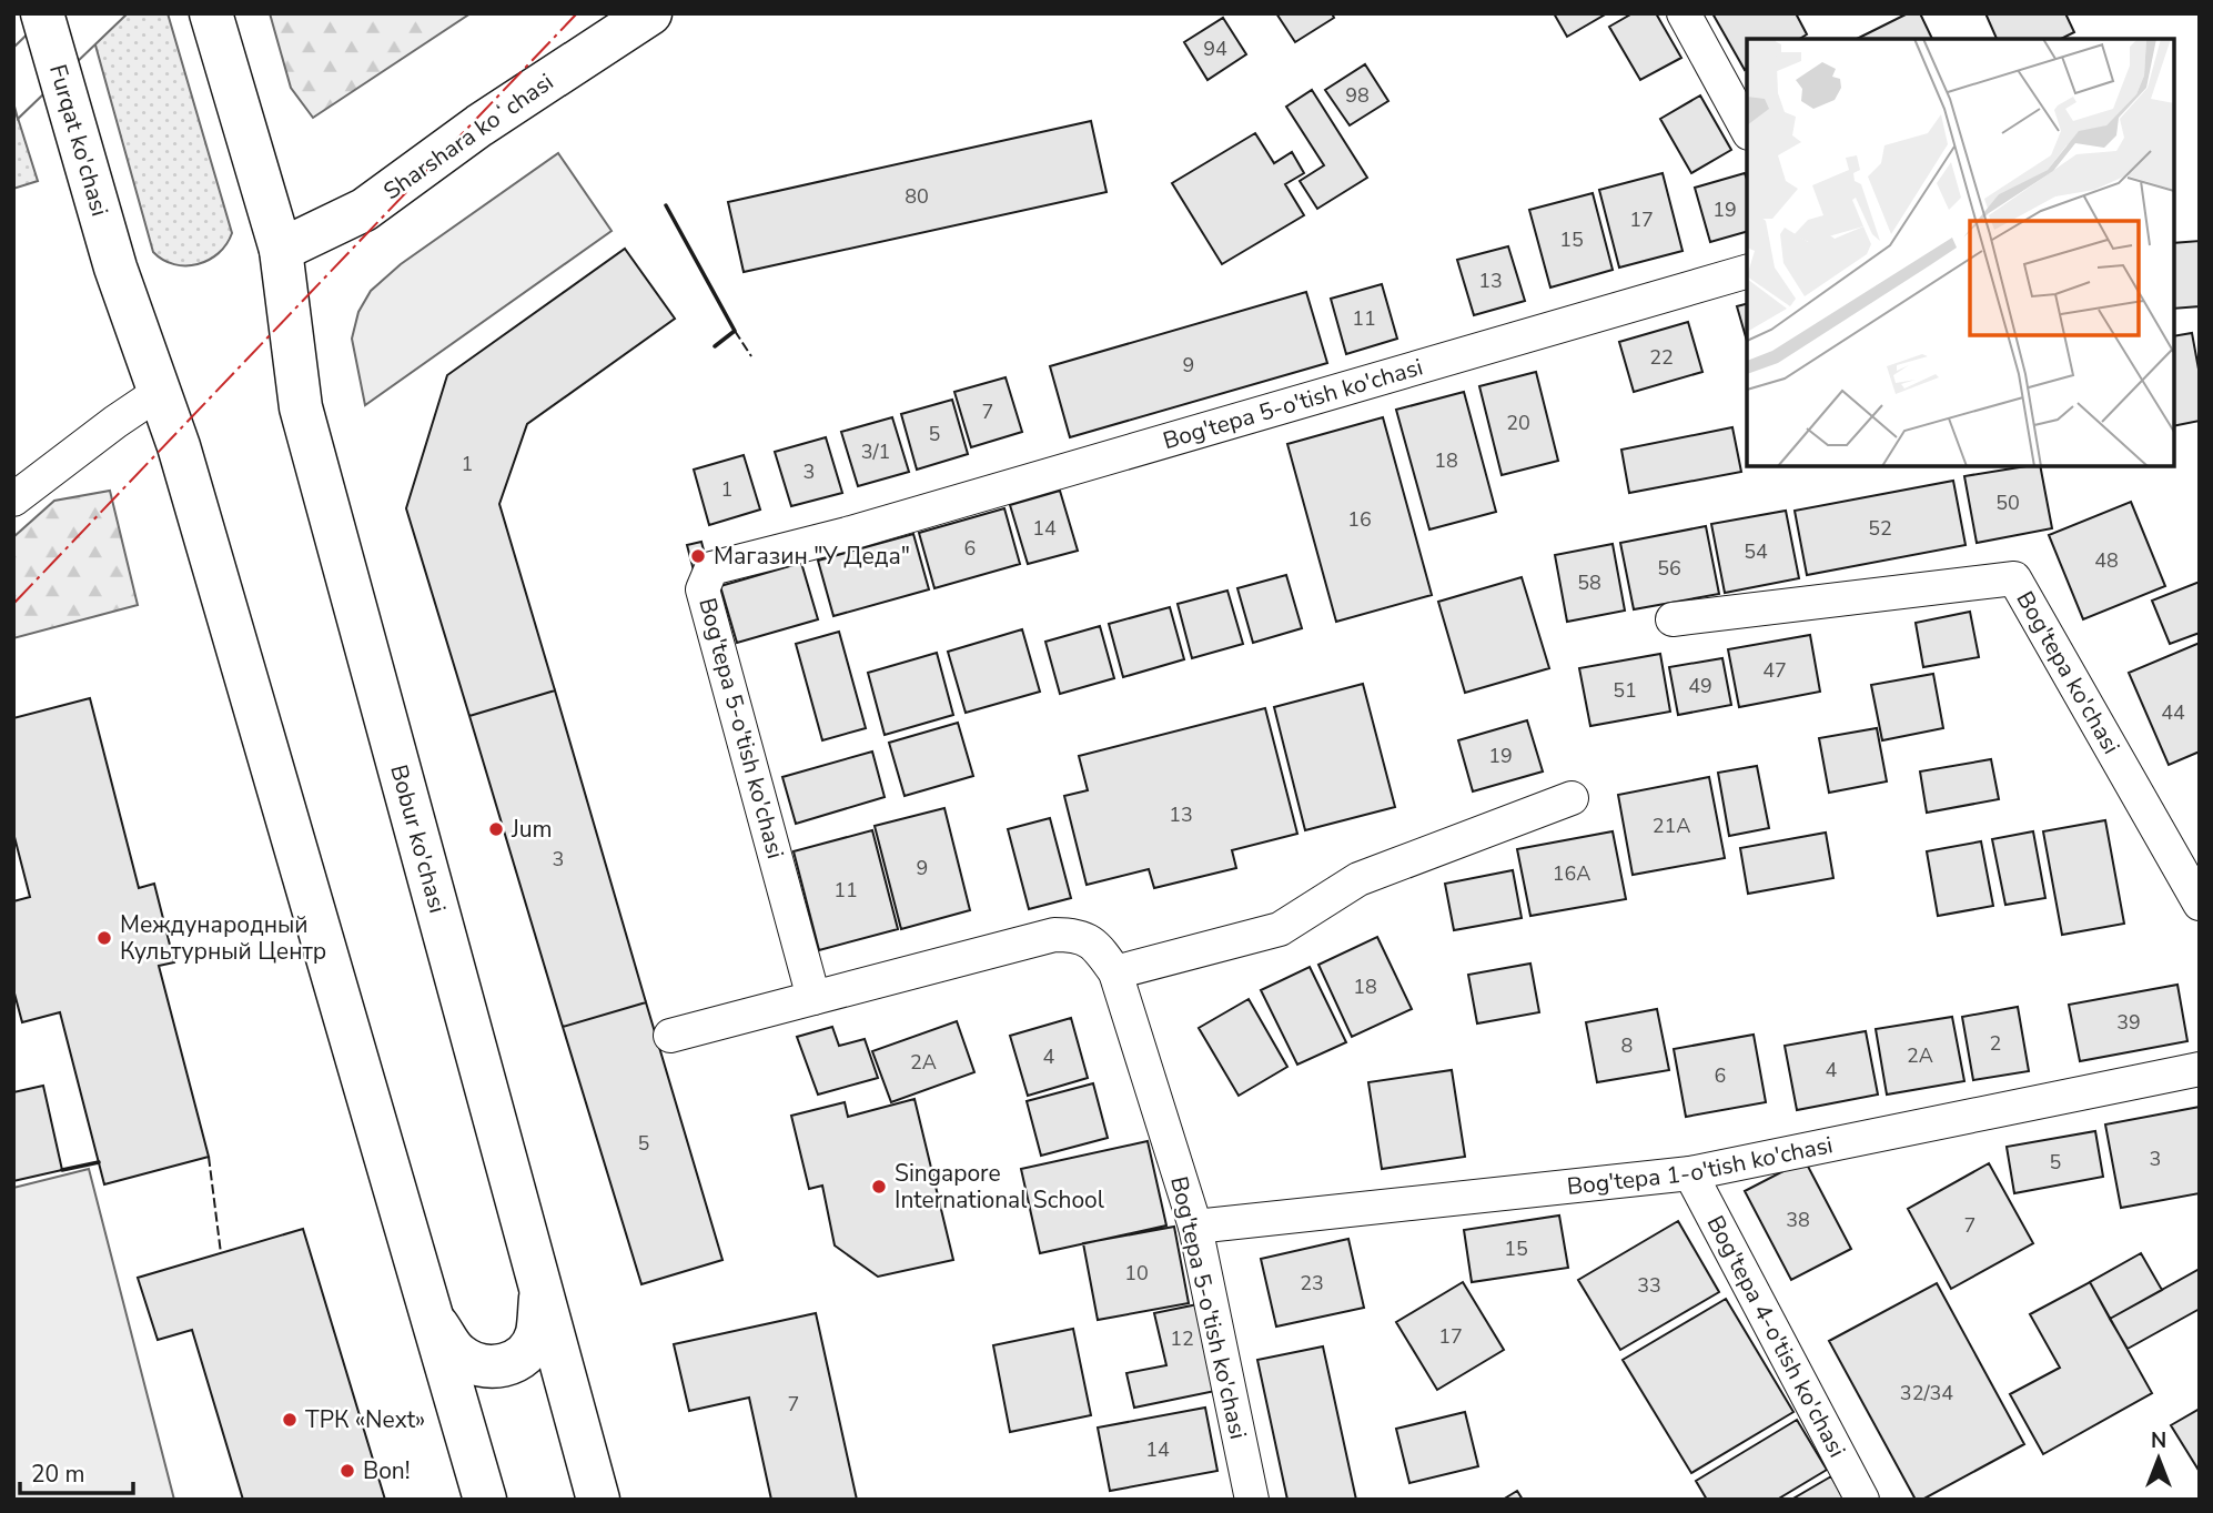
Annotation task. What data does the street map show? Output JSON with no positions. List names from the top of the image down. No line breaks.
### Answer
{"streets":{"main road":["Sharshara koʻchasi","Furqat ko'chasi","Bobur ko'chasi"],"street":["Bog'tepa 5-o'tish ko'chasi","Bog'tepa ko'chasi","Bog'tepa 1-o'tish ko'chasi","Bog'tepa 4-o'tish ko'chasi"]},"crossings":[["Sharshara koʻchasi","Bobur ko'chasi"],["Bog'tepa 5-o'tish ko'chasi","Bog'tepa 1-o'tish ko'chasi"],["Bog'tepa 1-o'tish ko'chasi","Bog'tepa 4-o'tish ko'chasi"]],"places":["Магазин \"У Деда\"","Jum","Международный Культурный Центр","Singapore International School","ТРК «Next»","Bon!"],"house_numbers":["94","98","80","19","17","15","13","11","22","9","7","20","5","3/1","18","1","3","1","50","16","14","52","6","54","48","56","58","47","49","51","44","19","13","21A","3","9","16A","11","18","39","2","8","2A","4","2A","4","6","5","3","5","38","7","15","10","23","33","17","12","32/34","7","14"],"scale_bar":"20 m","north":"top"}
